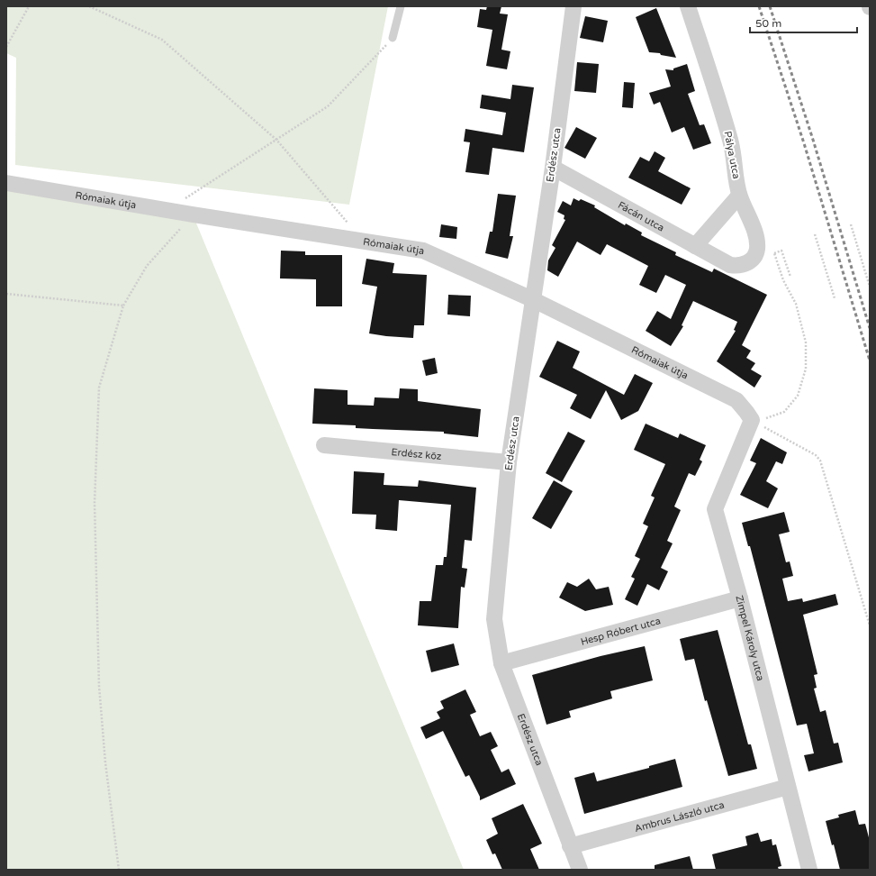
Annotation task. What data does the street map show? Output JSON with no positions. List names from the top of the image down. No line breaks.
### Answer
{"streets":{"street":["Erdész utca","Pálya utca","Rómaiak útja","Fácán utca","Erdész köz","Hesp Róbert utca","Zimpel Károly utca","Ambrus László utca"]},"crossings":[["Erdész utca","Rómaiak útja"],["Erdész utca","Fácán utca"],["Erdész utca","Erdész köz"],["Erdész utca","Hesp Róbert utca"],["Erdész utca","Ambrus László utca"],["Pálya utca","Fácán utca"],["Rómaiak útja","Zimpel Károly utca"],["Hesp Róbert utca","Zimpel Károly utca"],["Zimpel Károly utca","Ambrus László utca"]],"scale_bar":"50 m"}
